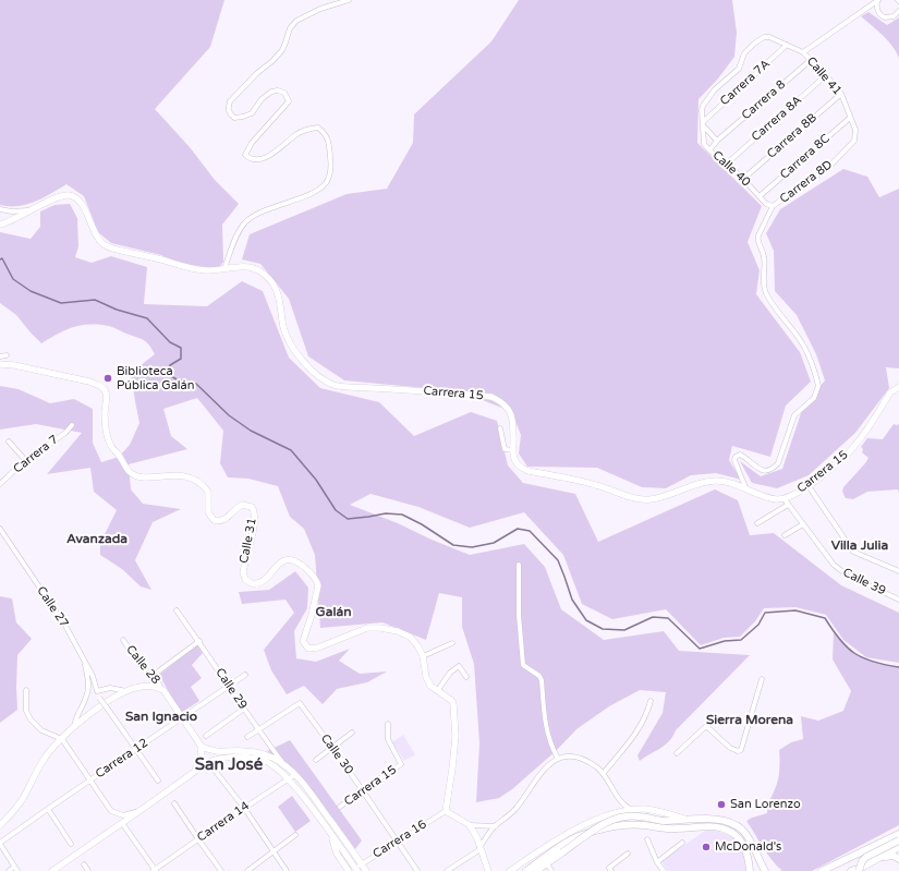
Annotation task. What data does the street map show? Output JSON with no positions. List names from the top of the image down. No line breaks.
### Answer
{"streets":{"main road":["Carrera 15","Calle 31"],"street":["Calle 41","Carrera 7A","Carrera 8","Carrera 8A","Carrera 8B","Carrera 8C","Calle 40","Carrera 8D","Carrera 7","Calle 39","Calle 27","Calle 28","Calle 29","Calle 30","Carrera 12","Carrera 14","Carrera 16"]},"crossings":[["Calle 41","Carrera 7A"],["Calle 41","Carrera 8"],["Calle 41","Carrera 8A"],["Calle 41","Carrera 8B"],["Calle 41","Carrera 8C"],["Calle 41","Calle 40"],["Calle 41","Carrera 8D"],["Carrera 7A","Calle 40"],["Carrera 8","Calle 40"],["Carrera 8A","Calle 40"],["Carrera 8B","Calle 40"],["Carrera 8C","Calle 40"],["Calle 40","Carrera 8D"],["Carrera 15","Calle 39"],["Carrera 15","Calle 30"],["Calle 31","Carrera 16"],["Calle 29","Calle 30"],["Calle 29","Carrera 12"],["Calle 30","Carrera 16"]],"districts":["Avanzada","Villa Julia","Galán","San Ignacio","Sierra Morena","San José"],"places":["Biblioteca Pública Galán","San Lorenzo","McDonald's"]}
